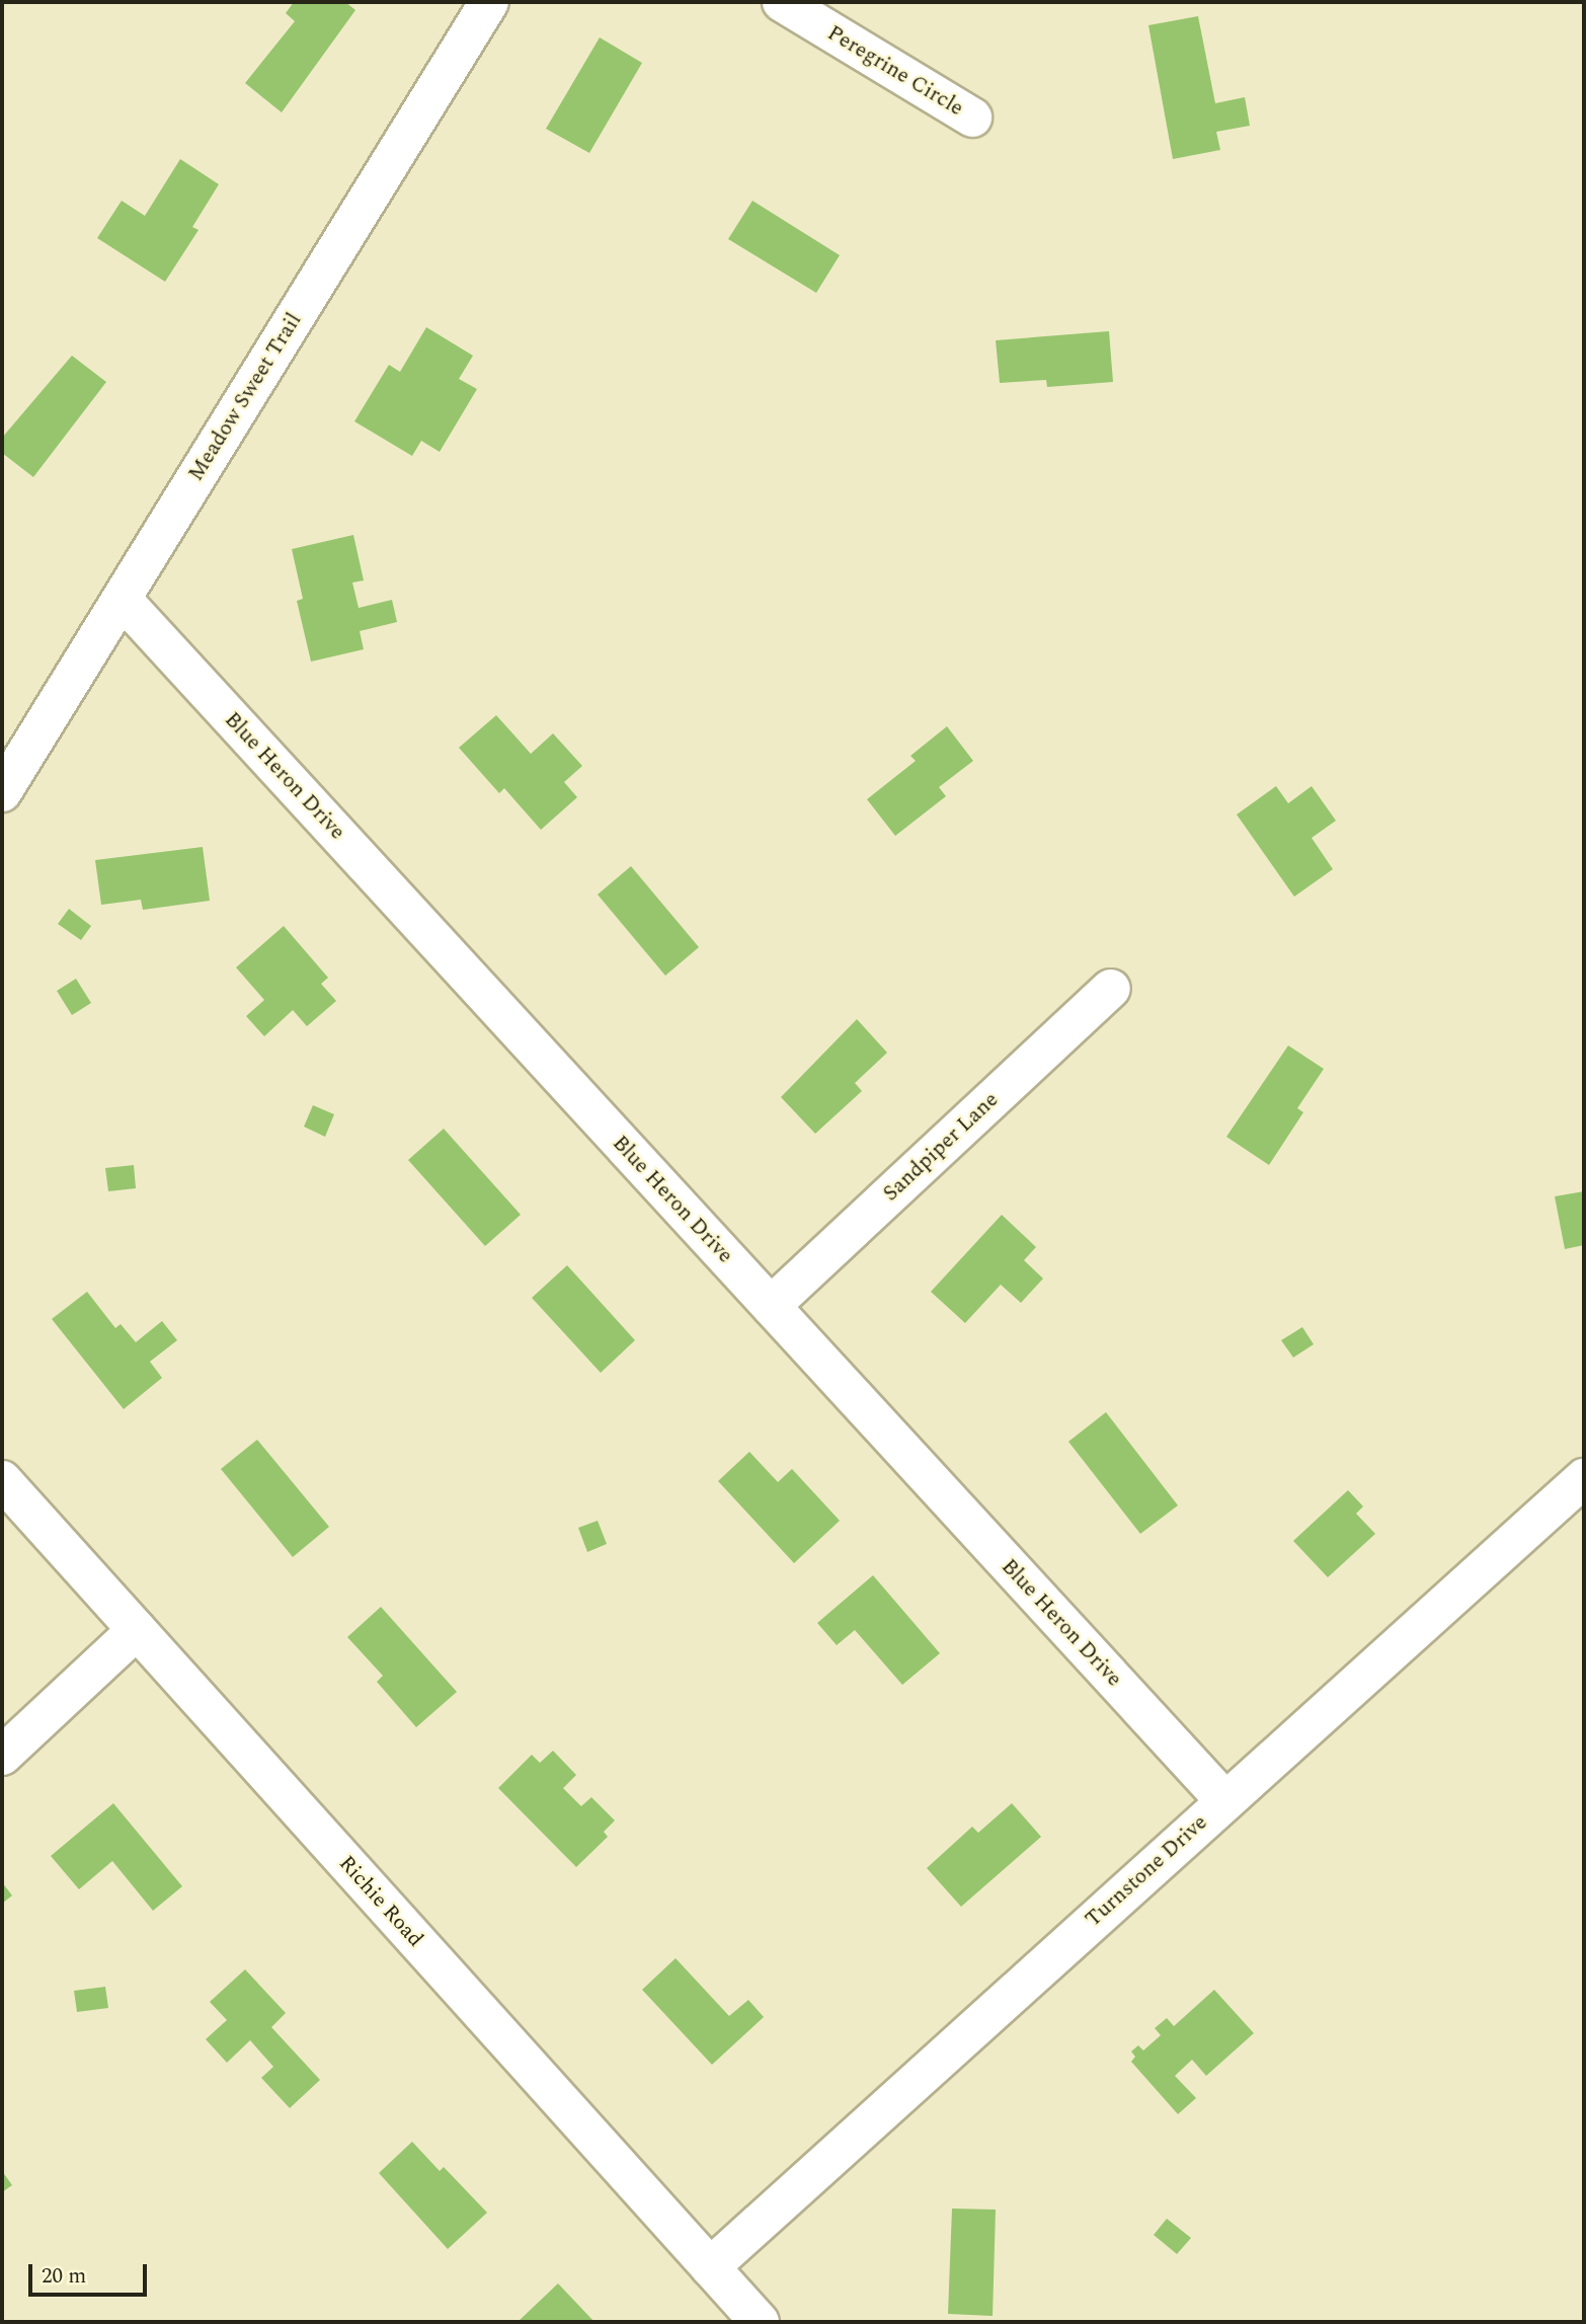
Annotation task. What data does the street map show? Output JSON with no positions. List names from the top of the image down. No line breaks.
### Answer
{"streets":{"street":["Peregrine Circle","Meadow Sweet Trail","Blue Heron Drive","Sandpiper Lane","Turnstone Drive","Richie Road"]},"crossings":[["Meadow Sweet Trail","Blue Heron Drive"],["Blue Heron Drive","Sandpiper Lane"],["Blue Heron Drive","Turnstone Drive"],["Turnstone Drive","Richie Road"]],"scale_bar":"20 m"}
